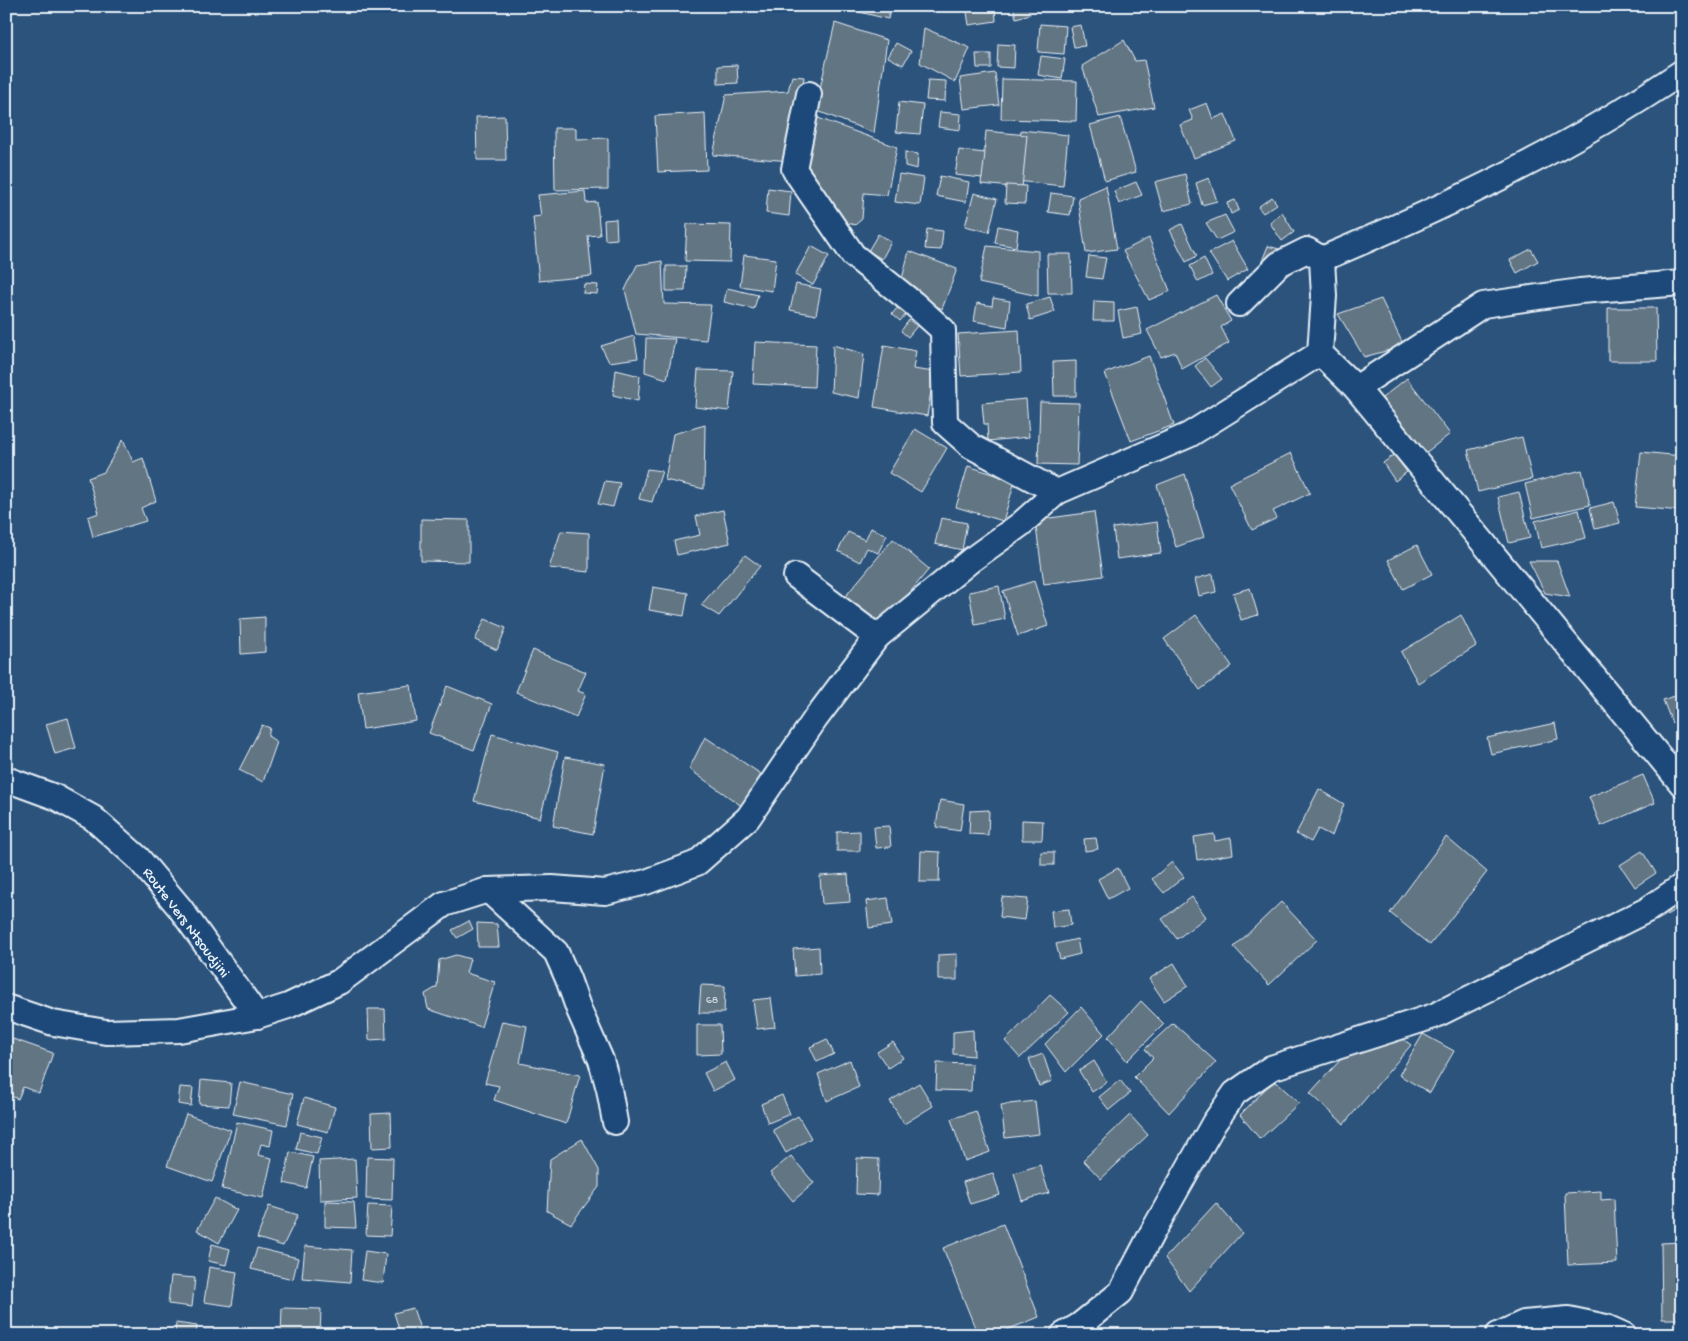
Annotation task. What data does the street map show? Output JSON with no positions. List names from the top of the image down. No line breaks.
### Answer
{"streets":{"street":["Route Vers Ntsoudjini"]},"house_numbers":["68"]}
